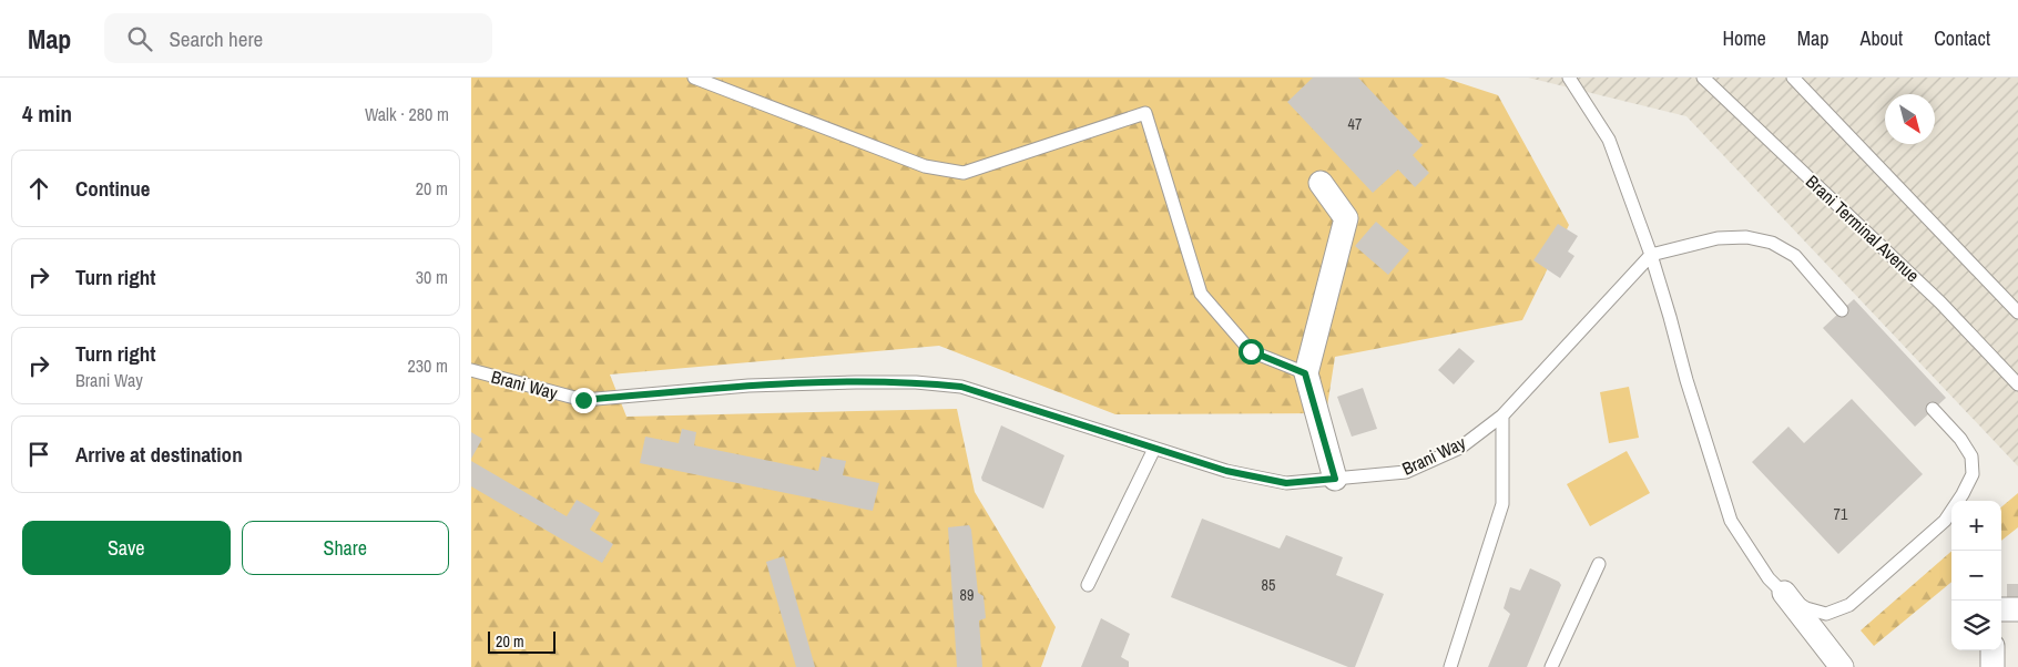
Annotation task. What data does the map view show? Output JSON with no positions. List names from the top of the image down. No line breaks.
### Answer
{"streets":{"lane":["Brani Terminal Avenue","Brani Way"]},"house_numbers":["47","71","85","89"],"scale_bar":"20 m","north":"bottom right","page":{"header":"Map","search":"Search here","nav":["Home","Map","About","Contact"],"heading":["4 min","Walk · 280 m"],"list":[["Continue","20 m"],["Turn right","30 m"],["Turn right","Brani Way","230 m"],"Arrive at destination"],"map_buttons":["+","−"],"buttons":["Save","Share"],"scale":"20 m"}}
